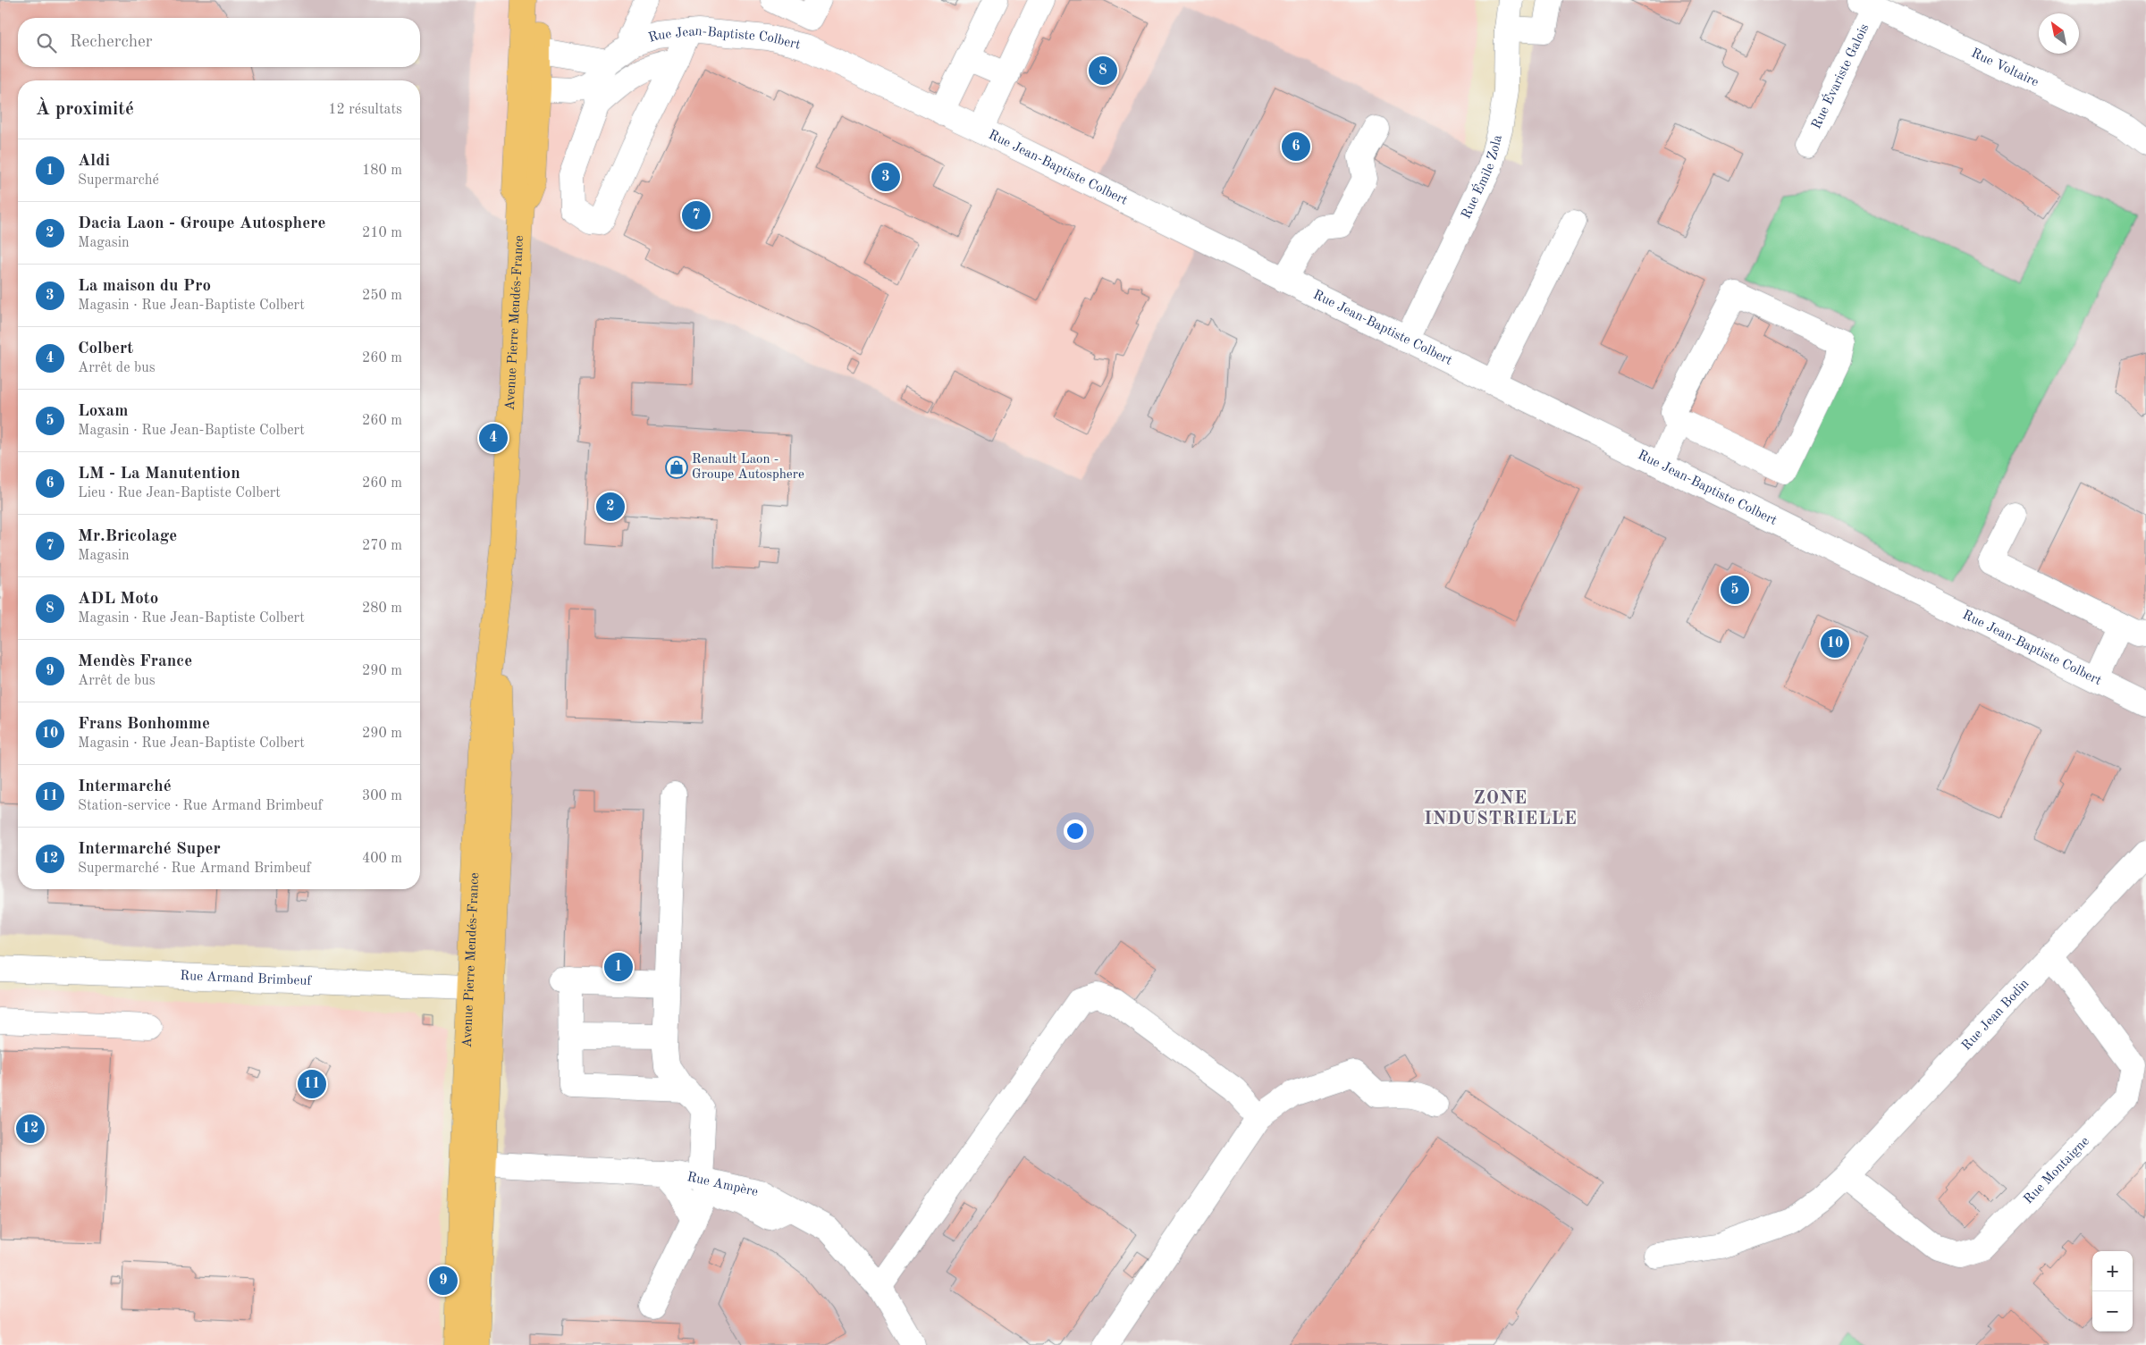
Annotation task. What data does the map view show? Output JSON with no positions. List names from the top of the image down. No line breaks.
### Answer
{"streets":{"main road":["Avenue Pierre Mendés-France"],"street":["Rue Jean-Baptiste Colbert","Rue Voltaire","Rue Évariste Galois","Rue Émile Zola","Rue Armand Brimbeuf","Rue Jean Bodin","Rue Montaigne","Rue Ampère"]},"crossings":[["Rue Jean-Baptiste Colbert","Rue Émile Zola"],["Rue Jean-Baptiste Colbert","Avenue Pierre Mendés-France"],["Rue Voltaire","Rue Évariste Galois"],["Avenue Pierre Mendés-France","Rue Armand Brimbeuf"],["Avenue Pierre Mendés-France","Rue Ampère"],["Rue Jean Bodin","Rue Montaigne"]],"districts":["ZONE INDUSTRIELLE"],"places":{"shop":["Renault Laon - Groupe Autosphere"]},"north":"top left","page":{"search":"Rechercher","pins":["8","6","3","7","4","2","5","10","1","11","12","9"],"heading":["À proximité","12 résultats"],"list":[{"mark":"1","name":"Aldi","note":"Supermarché","value":"180 m"},{"mark":"2","name":"Dacia Laon - Groupe Autosphere","note":"Magasin","value":"210 m"},{"mark":"3","name":"La maison du Pro","note":"Magasin · Rue Jean-Baptiste Colbert","value":"250 m"},{"mark":"4","name":"Colbert","note":"Arrêt de bus","value":"260 m"},{"mark":"5","name":"Loxam","note":"Magasin · Rue Jean-Baptiste Colbert","value":"260 m"},{"mark":"6","name":"LM - La Manutention","note":"Lieu · Rue Jean-Baptiste Colbert","value":"260 m"},{"mark":"7","name":"Mr.Bricolage","note":"Magasin","value":"270 m"},{"mark":"8","name":"ADL Moto","note":"Magasin · Rue Jean-Baptiste Colbert","value":"280 m"},{"mark":"9","name":"Mendès France","note":"Arrêt de bus","value":"290 m"},{"mark":"10","name":"Frans Bonhomme","note":"Magasin · Rue Jean-Baptiste Colbert","value":"290 m"},{"mark":"11","name":"Intermarché","note":"Station-service · Rue Armand Brimbeuf","value":"300 m"},{"mark":"12","name":"Intermarché Super","note":"Supermarché · Rue Armand Brimbeuf","value":"400 m"}],"map_buttons":["+","−"]}}
